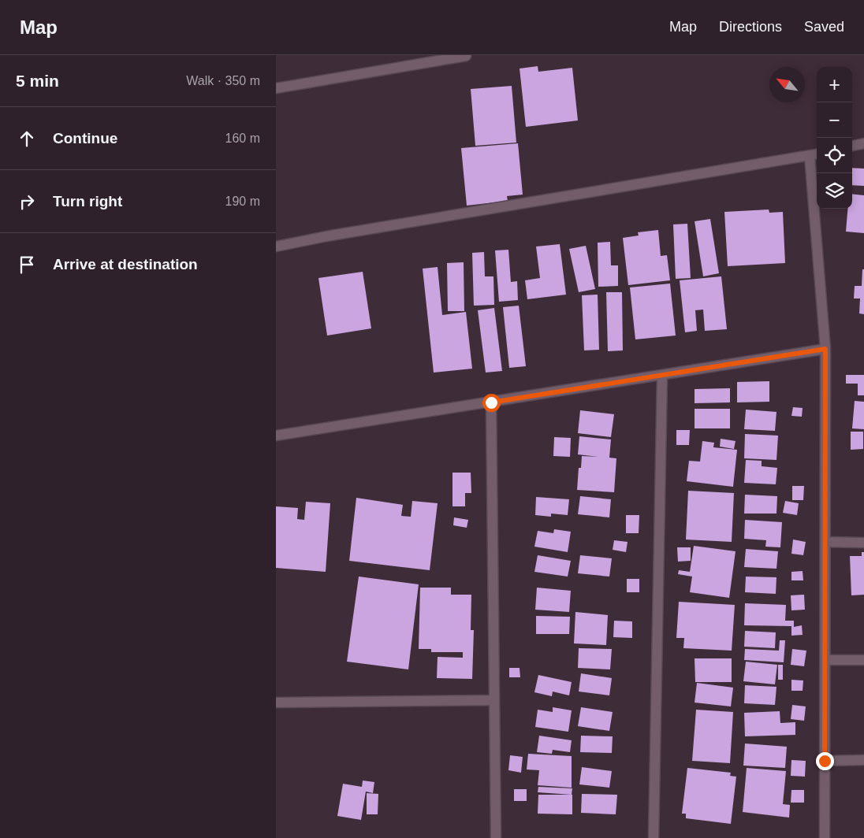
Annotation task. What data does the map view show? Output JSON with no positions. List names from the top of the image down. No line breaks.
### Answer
{"north":"top left","page":{"header":"Map","nav":["Map","Directions","Saved"],"heading":["5 min","Walk · 350 m"],"map_buttons":["+","−"],"list":[["Continue","160 m"],["Turn right","190 m"],"Arrive at destination"]}}
